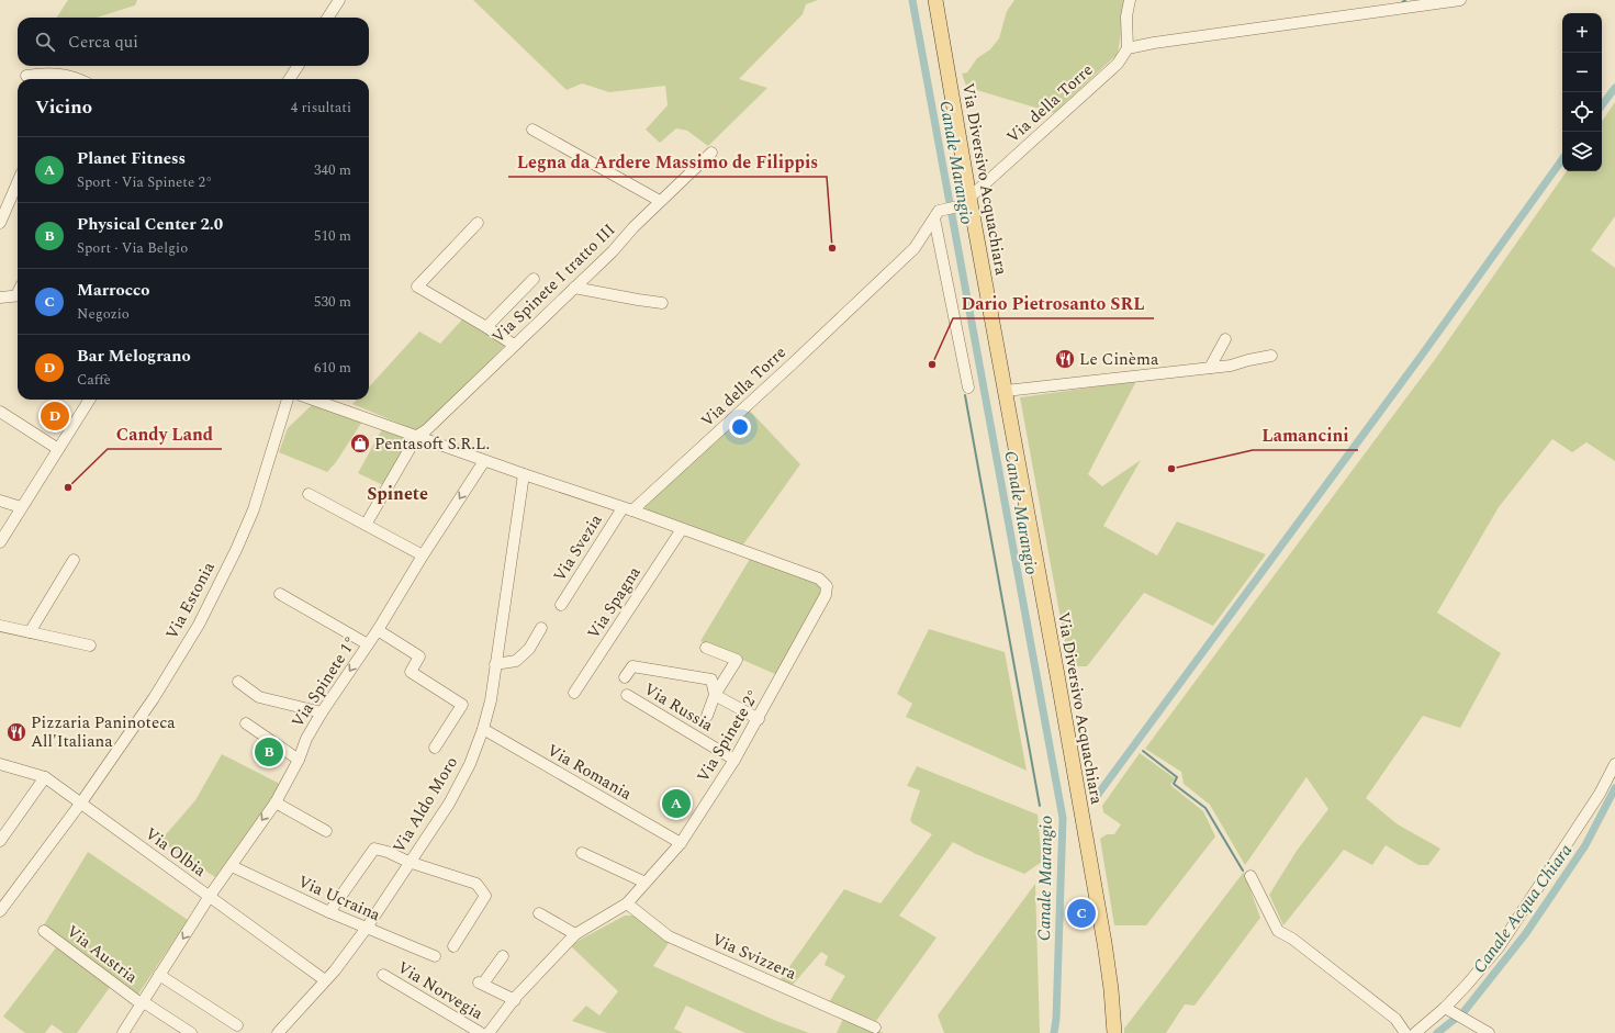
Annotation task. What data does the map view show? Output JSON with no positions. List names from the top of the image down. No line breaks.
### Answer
{"streets":{"main road":["Via Diversivo Acquachiara"],"street":["Via della Torre","Via Spinete I tratto III","Via Svezia","Via Estonia","Via Spagna","Via Spinete 1°","Via Russia","Via Spinete 2°","Via Romania","Via Aldo Moro","Via Olbia","Via Ucraina","Via Austria","Via Svizzera","Via Norvegia"]},"crossings":[["Via della Torre","Via Diversivo Acquachiara"],["Via della Torre","Via Svezia"],["Via della Torre","Via Spinete 2°"],["Via Svezia","Via Spinete 2°"],["Via Estonia","Via Olbia"],["Via Spagna","Via Spinete 2°"],["Via Spinete 1°","Via Olbia"],["Via Spinete 1°","Via Ucraina"],["Via Spinete 1°","Via Austria"],["Via Russia","Via Spinete 2°"],["Via Spinete 2°","Via Romania"],["Via Spinete 2°","Via Svizzera"],["Via Romania","Via Aldo Moro"],["Via Aldo Moro","Via Olbia"],["Via Aldo Moro","Via Ucraina"]],"one_way":["Via Spinete 1°"],"districts":["Spinete"],"water":["Canale Marangio","Canale Acqua Chiara"],"places":{"other":["Legna da Ardere Massimo de Filippis","Dario Pietrosanto SRL","Lamancini","Candy Land"],"restaurant":["Le Cinèma","Pizzaria Paninoteca All'Italiana"],"shop":["Pentasoft S.R.L."]},"page":{"map_buttons":["+","−"],"search":"Cerca qui","heading":["Vicino","4 risultati"],"list":[{"mark":"A","name":"Planet Fitness","note":"Sport · Via Spinete 2°","value":"340 m"},{"mark":"B","name":"Physical Center 2.0","note":"Sport · Via Belgio","value":"510 m"},{"mark":"C","name":"Marrocco","note":"Negozio","value":"530 m"},{"mark":"D","name":"Bar Melograno","note":"Caffè","value":"610 m"}],"pins":["D","B","A","C"]}}
